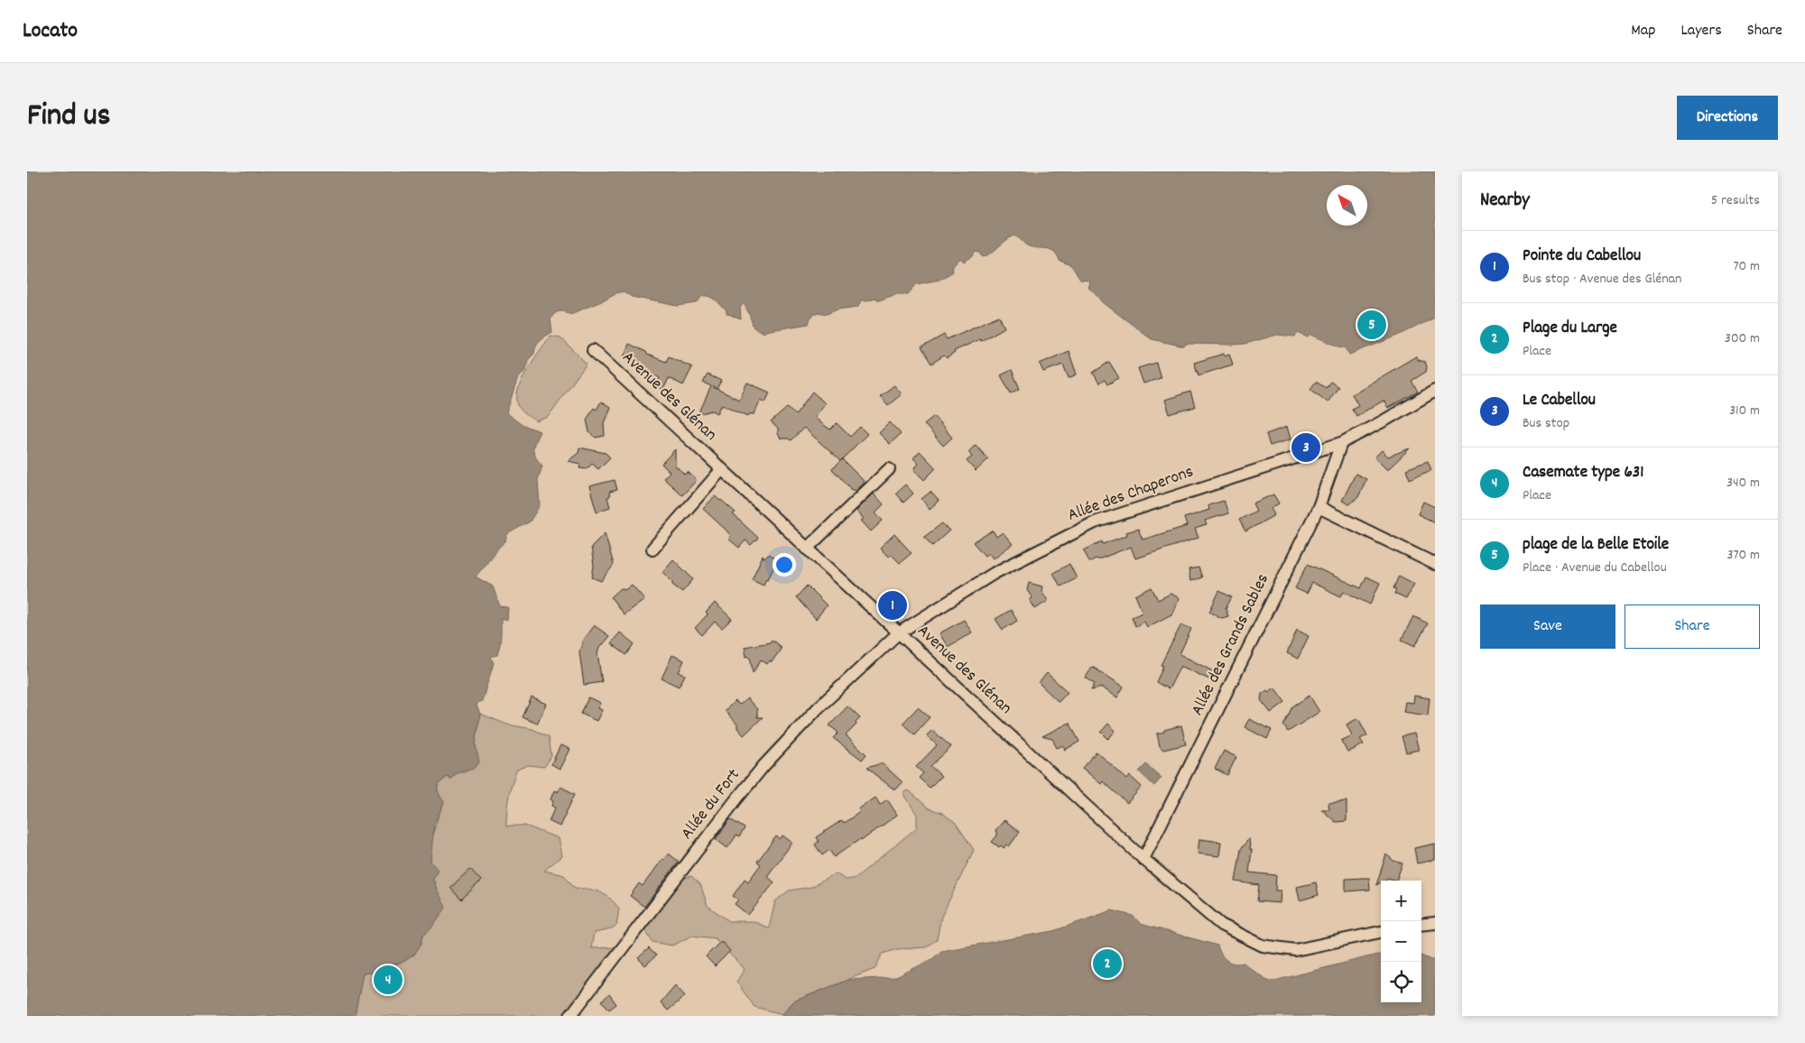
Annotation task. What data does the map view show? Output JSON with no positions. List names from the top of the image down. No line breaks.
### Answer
{"streets":{"street":["Avenue des Glénan","Allée des Chaperons","Allée des Grands Sables","Allée du Fort"]},"crossings":[["Avenue des Glénan","Allée des Chaperons"],["Avenue des Glénan","Allée des Grands Sables"],["Avenue des Glénan","Allée du Fort"],["Allée des Chaperons","Allée des Grands Sables"],["Allée des Chaperons","Allée du Fort"]],"north":"top left","page":{"header":"Locato","nav":["Map","Layers","Share"],"title":"Find us","buttons":["Directions",["Save","Share"]],"heading":["Nearby","5 results"],"list":[{"mark":"1","name":"Pointe du Cabellou","note":"Bus stop · Avenue des Glénan","value":"70 m"},{"mark":"2","name":"Plage du Large","note":"Place","value":"300 m"},{"mark":"3","name":"Le Cabellou","note":"Bus stop","value":"310 m"},{"mark":"4","name":"Casemate type 631","note":"Place","value":"340 m"},{"mark":"5","name":"plage de la Belle Etoile","note":"Place · Avenue du Cabellou","value":"370 m"}],"pins":["5","3","1","2","4"],"map_buttons":["+","−"]}}
